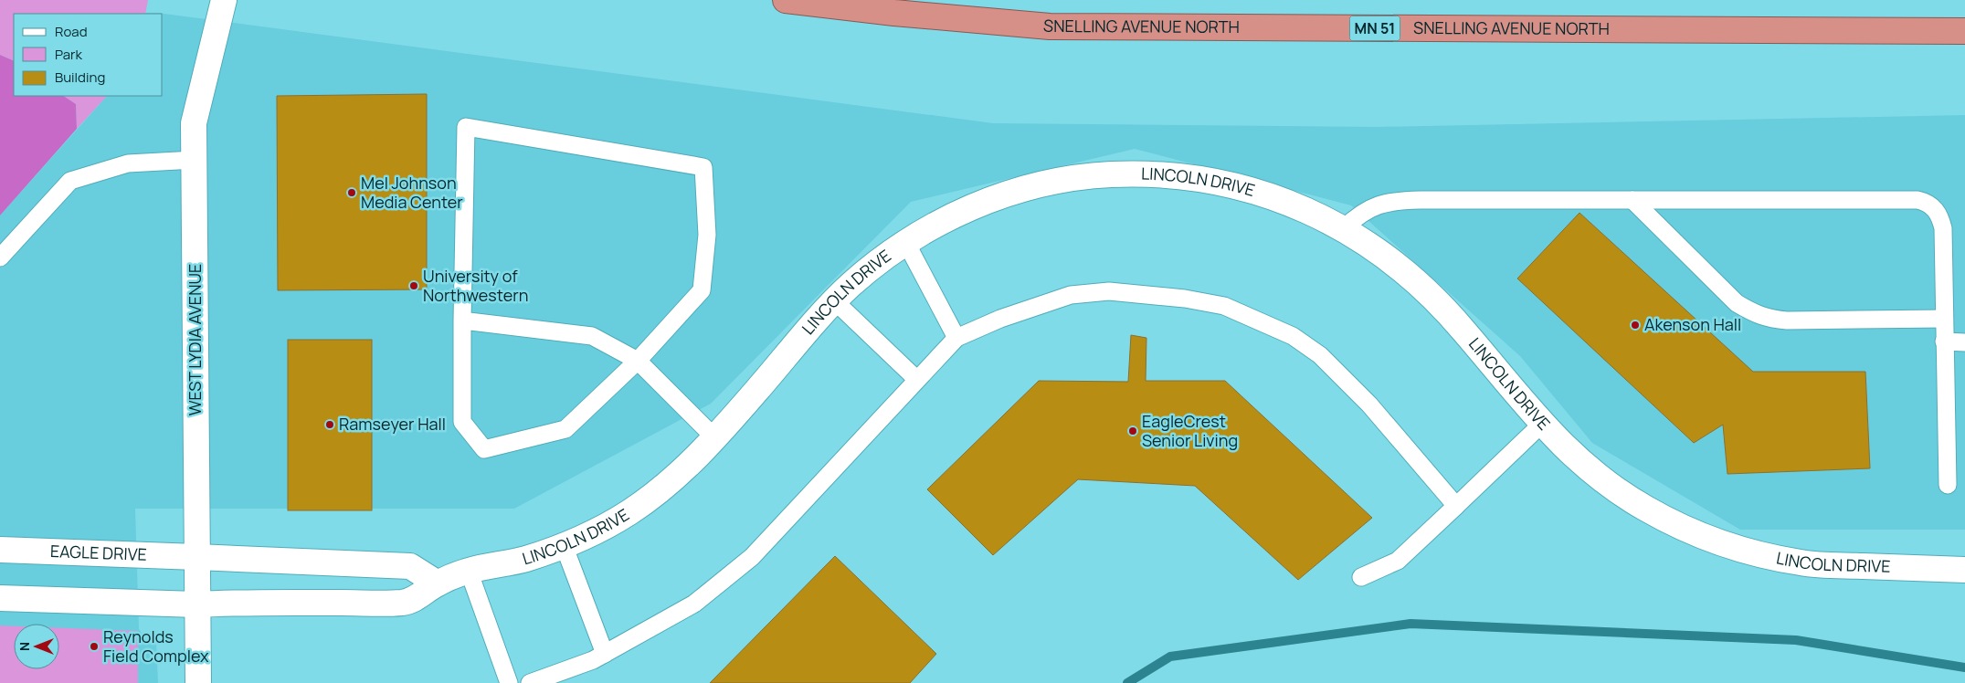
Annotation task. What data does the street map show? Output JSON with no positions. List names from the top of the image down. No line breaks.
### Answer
{"streets":{"highway":["SNELLING AVENUE NORTH","MN 51"],"street":["LINCOLN DRIVE","WEST LYDIA AVENUE","EAGLE DRIVE"]},"crossings":[["LINCOLN DRIVE","WEST LYDIA AVENUE"],["WEST LYDIA AVENUE","EAGLE DRIVE"]],"places":["Mel Johnson Media Center","University of Northwestern","Akenson Hall","Ramseyer Hall","EagleCrest Senior Living","Reynolds Field Complex"],"legend":["Road","Park","Building"],"north":"left"}
